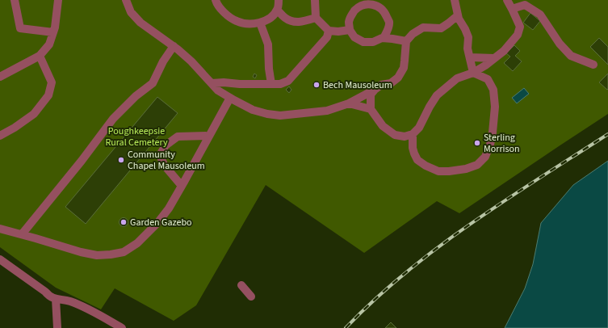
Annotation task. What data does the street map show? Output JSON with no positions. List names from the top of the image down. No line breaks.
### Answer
{"parks":["Poughkeepsie Rural Cemetery"],"places":["Bech Mausoleum","Sterling Morrison","Community Chapel Mausoleum","Garden Gazebo"]}
